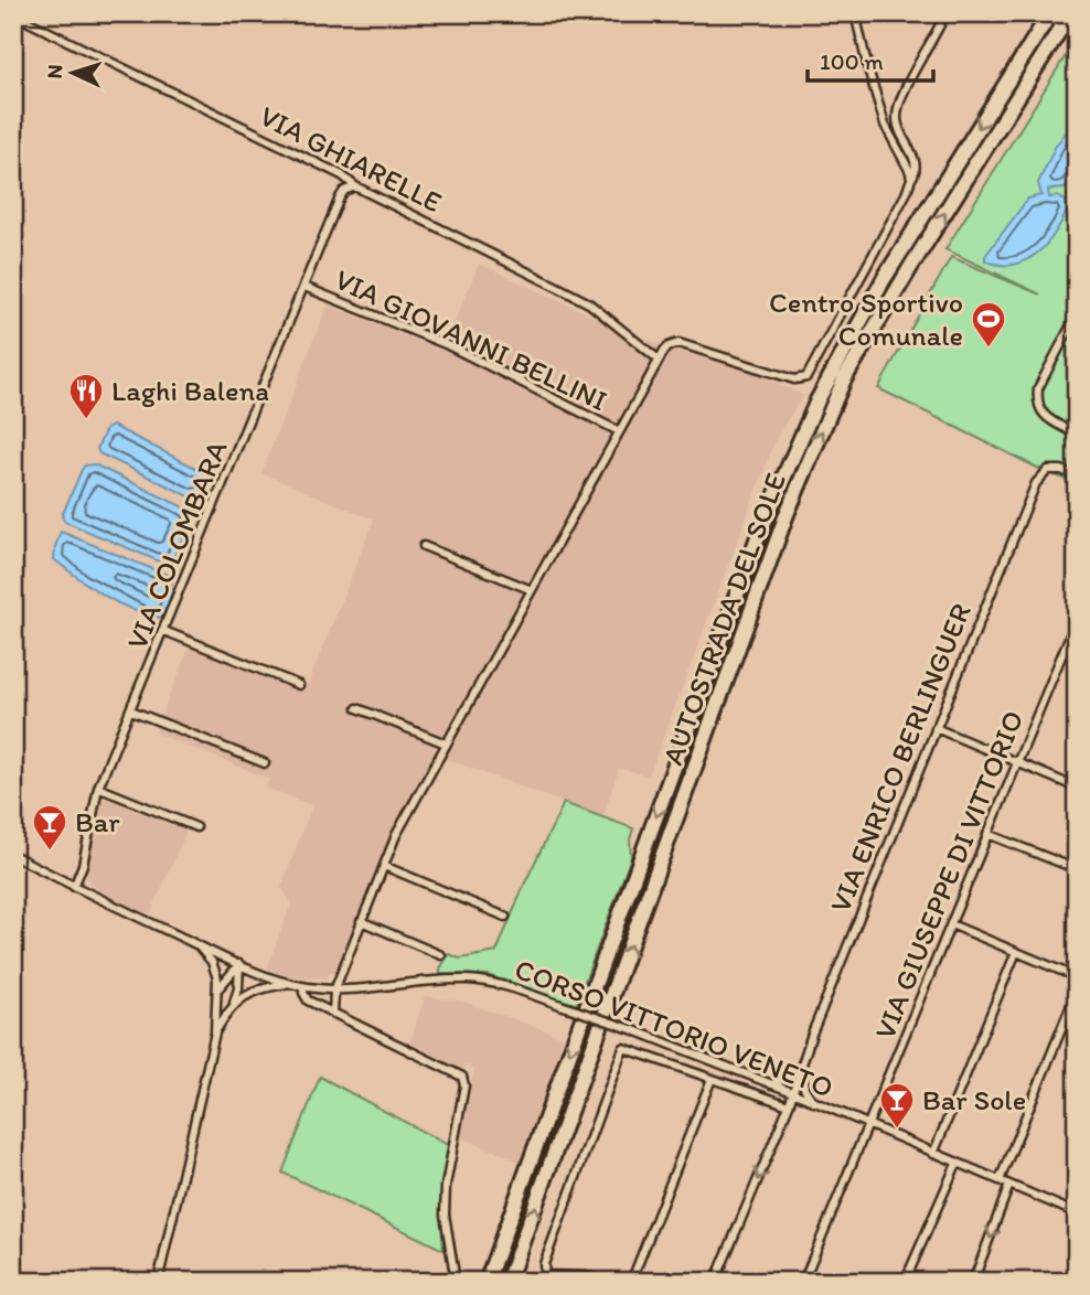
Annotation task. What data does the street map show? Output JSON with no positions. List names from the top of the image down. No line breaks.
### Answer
{"streets":{"highway":["AUTOSTRADA DEL SOLE"],"street":["VIA GHIARELLE","VIA GIOVANNI BELLINI","VIA COLOMBARA","VIA ENRICO BERLINGUER","VIA GIUSEPPE DI VITTORIO","CORSO VITTORIO VENETO"]},"crossings":[["VIA GHIARELLE","VIA COLOMBARA"],["VIA GIOVANNI BELLINI","VIA COLOMBARA"],["VIA COLOMBARA","CORSO VITTORIO VENETO"],["VIA ENRICO BERLINGUER","CORSO VITTORIO VENETO"],["VIA GIUSEPPE DI VITTORIO","CORSO VITTORIO VENETO"]],"places":{"sports":["Centro Sportivo Comunale"],"restaurant":["Laghi Balena"],"bar":["Bar","Bar Sole"]},"scale_bar":"100 m","north":"left"}
